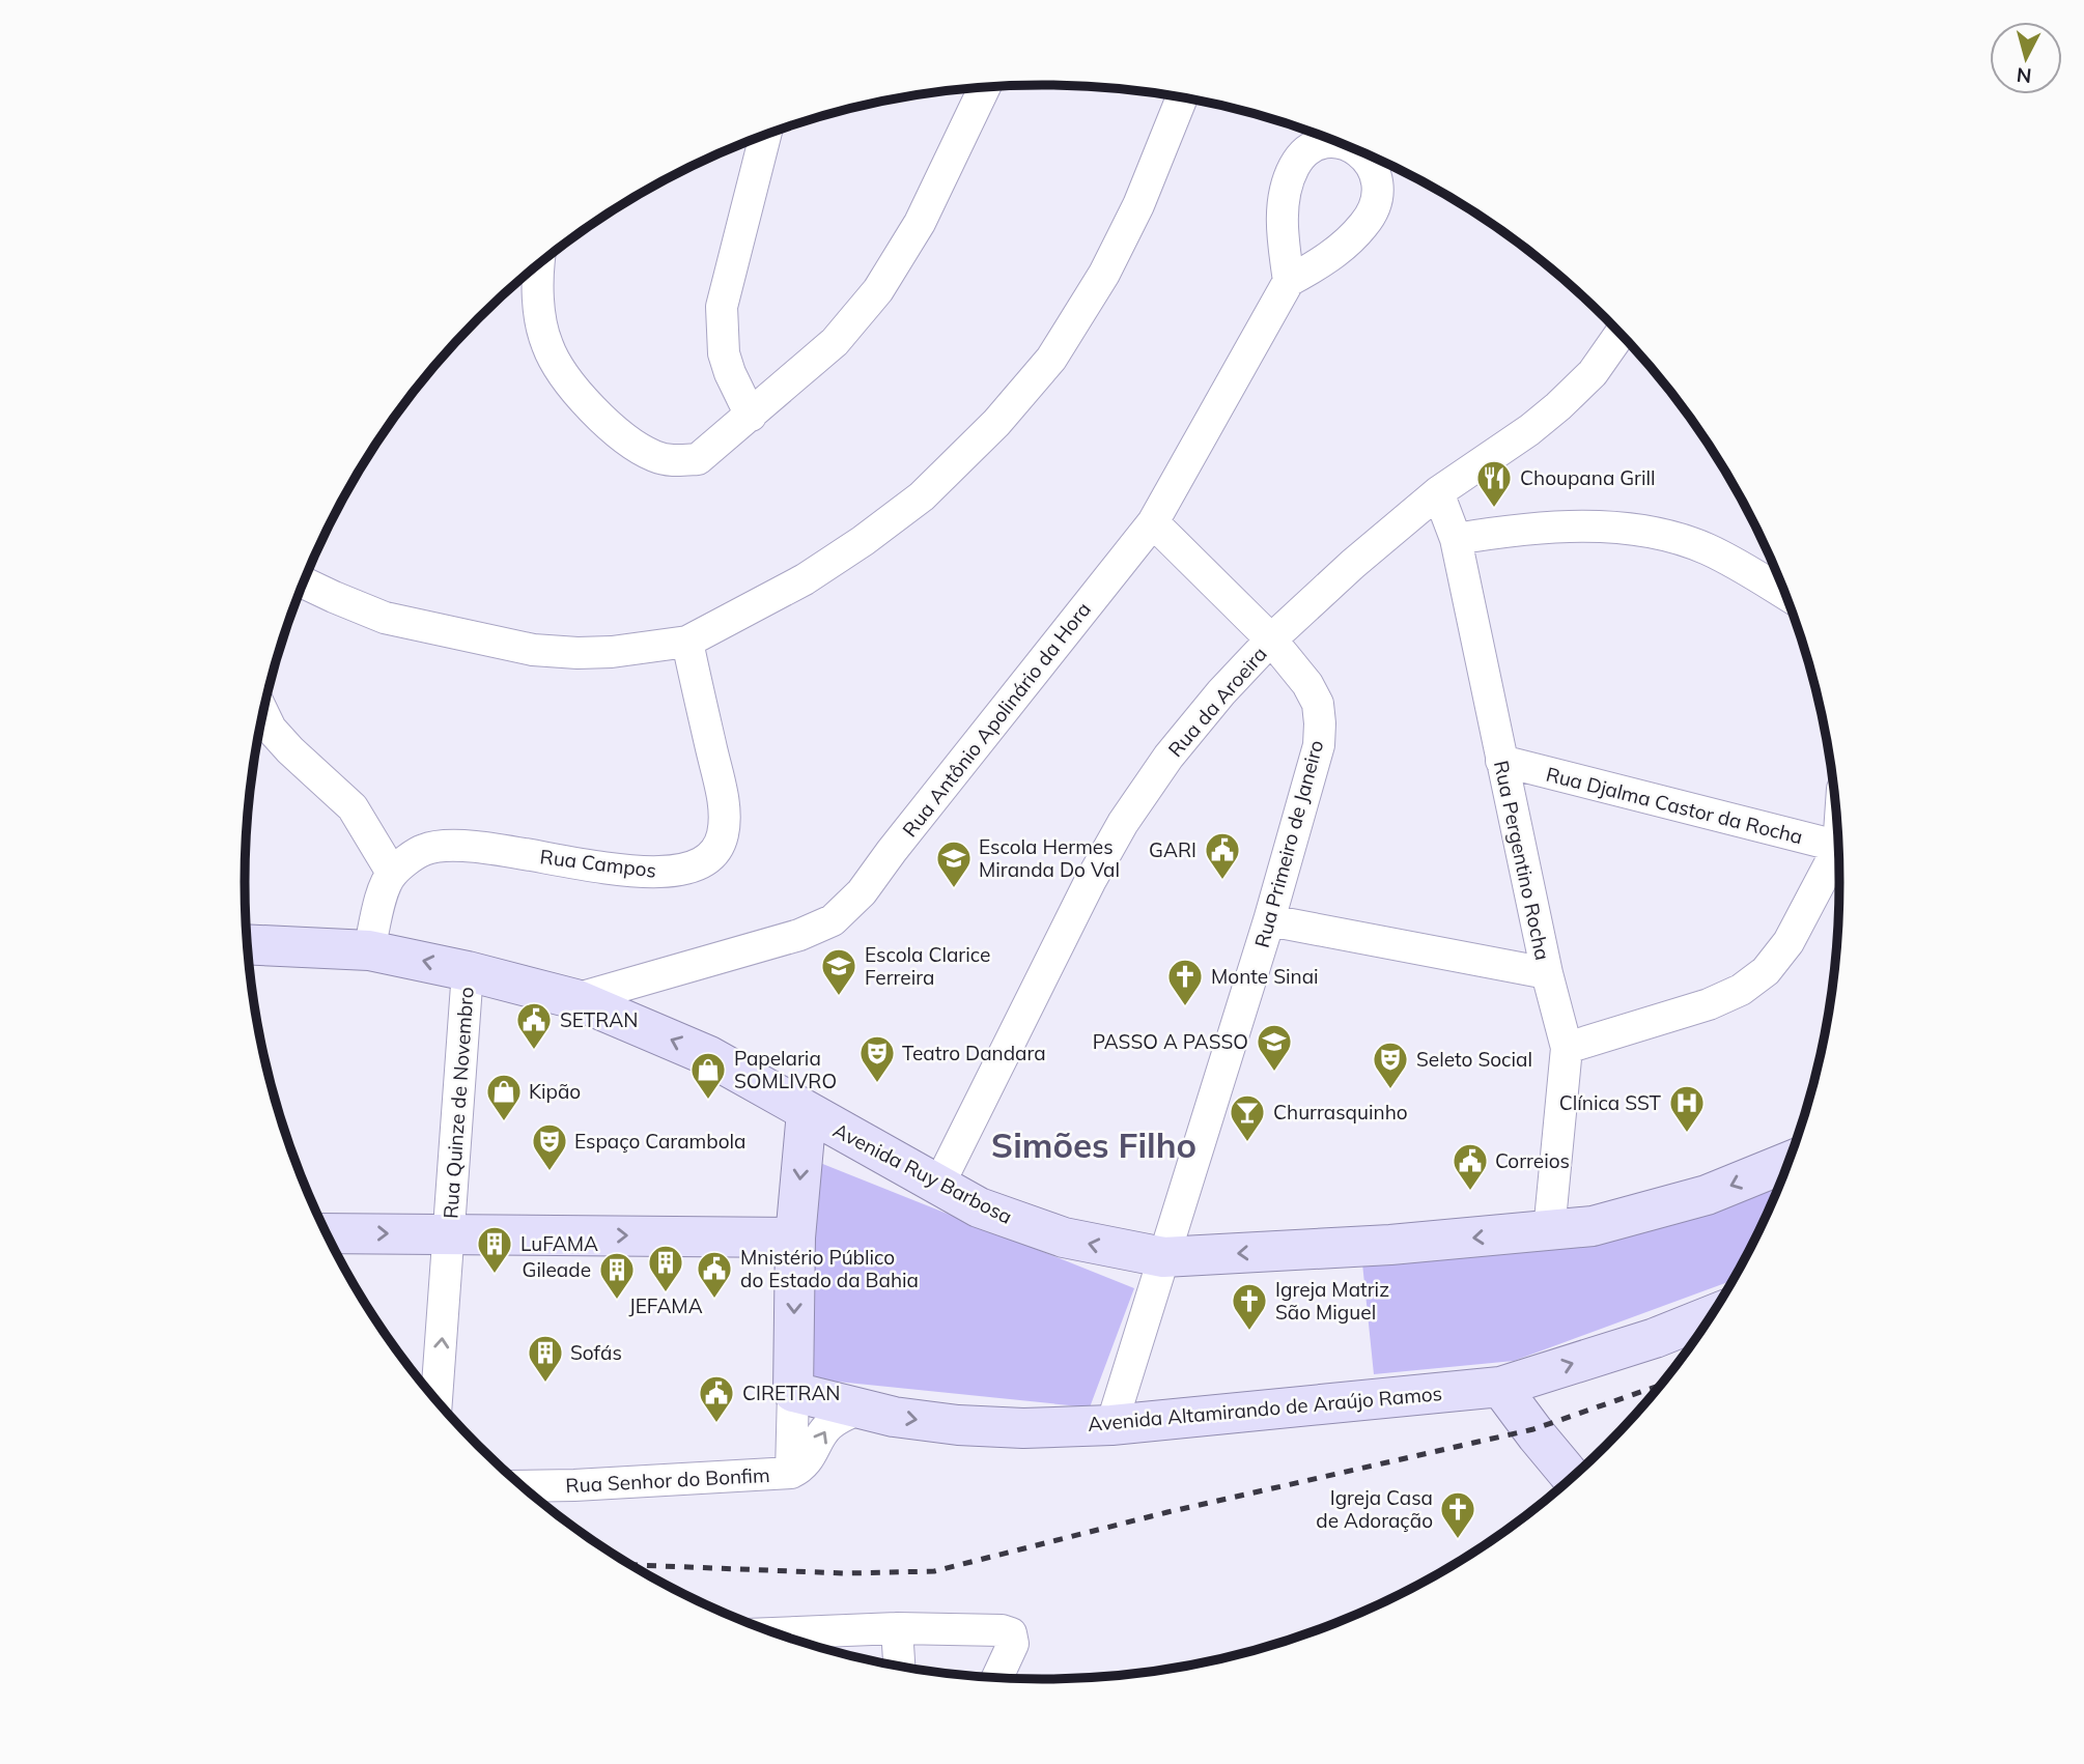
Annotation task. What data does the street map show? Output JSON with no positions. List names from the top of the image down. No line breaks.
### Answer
{"streets":{"main road":["Avenida Ruy Barbosa","Avenida Altamirando de Araújo Ramos"],"street":["Rua da Aroeira","Rua Antônio Apolinário da Hora","Rua Djalma Castor da Rocha","Rua Primeiro de Janeiro","Rua Pergentino Rocha","Rua Campos","Rua Quinze de Novembro","Rua Senhor do Bonfim"]},"crossings":[["Rua da Aroeira","Rua Primeiro de Janeiro"],["Rua da Aroeira","Rua Pergentino Rocha"],["Rua da Aroeira","Avenida Ruy Barbosa"],["Rua Antônio Apolinário da Hora","Rua Primeiro de Janeiro"],["Rua Antônio Apolinário da Hora","Avenida Ruy Barbosa"],["Rua Djalma Castor da Rocha","Rua Pergentino Rocha"],["Rua Primeiro de Janeiro","Avenida Ruy Barbosa"],["Rua Primeiro de Janeiro","Avenida Altamirando de Araújo Ramos"],["Rua Pergentino Rocha","Avenida Ruy Barbosa"],["Rua Quinze de Novembro","Avenida Ruy Barbosa"],["Avenida Altamirando de Araújo Ramos","Rua Senhor do Bonfim"]],"one_way":["Rua Quinze de Novembro","Avenida Ruy Barbosa","Avenida Altamirando de Araújo Ramos"],"districts":["Simões Filho"],"places":{"restaurant":["Choupana Grill"],"public building":["GARI","SETRAN","Correios","Mnistério Público do Estado da Bahia","CIRETRAN"],"school or university":["Escola Hermes Miranda Do Val","Escola Clarice Ferreira","PASSO A PASSO"],"church":["Monte Sinai","Igreja Matriz São Miguel","Igreja Casa de Adoração"],"theatre":["Teatro Dandara","Seleto Social","Espaço Carambola"],"shop":["Papelaria SOMLIVRO","Kipão"],"hospital":["Clínica SST"],"bar":["Churrasquinho"],"building":["LuFAMA","JEFAMA","Gileade","Sofás"]},"north":"bottom"}
